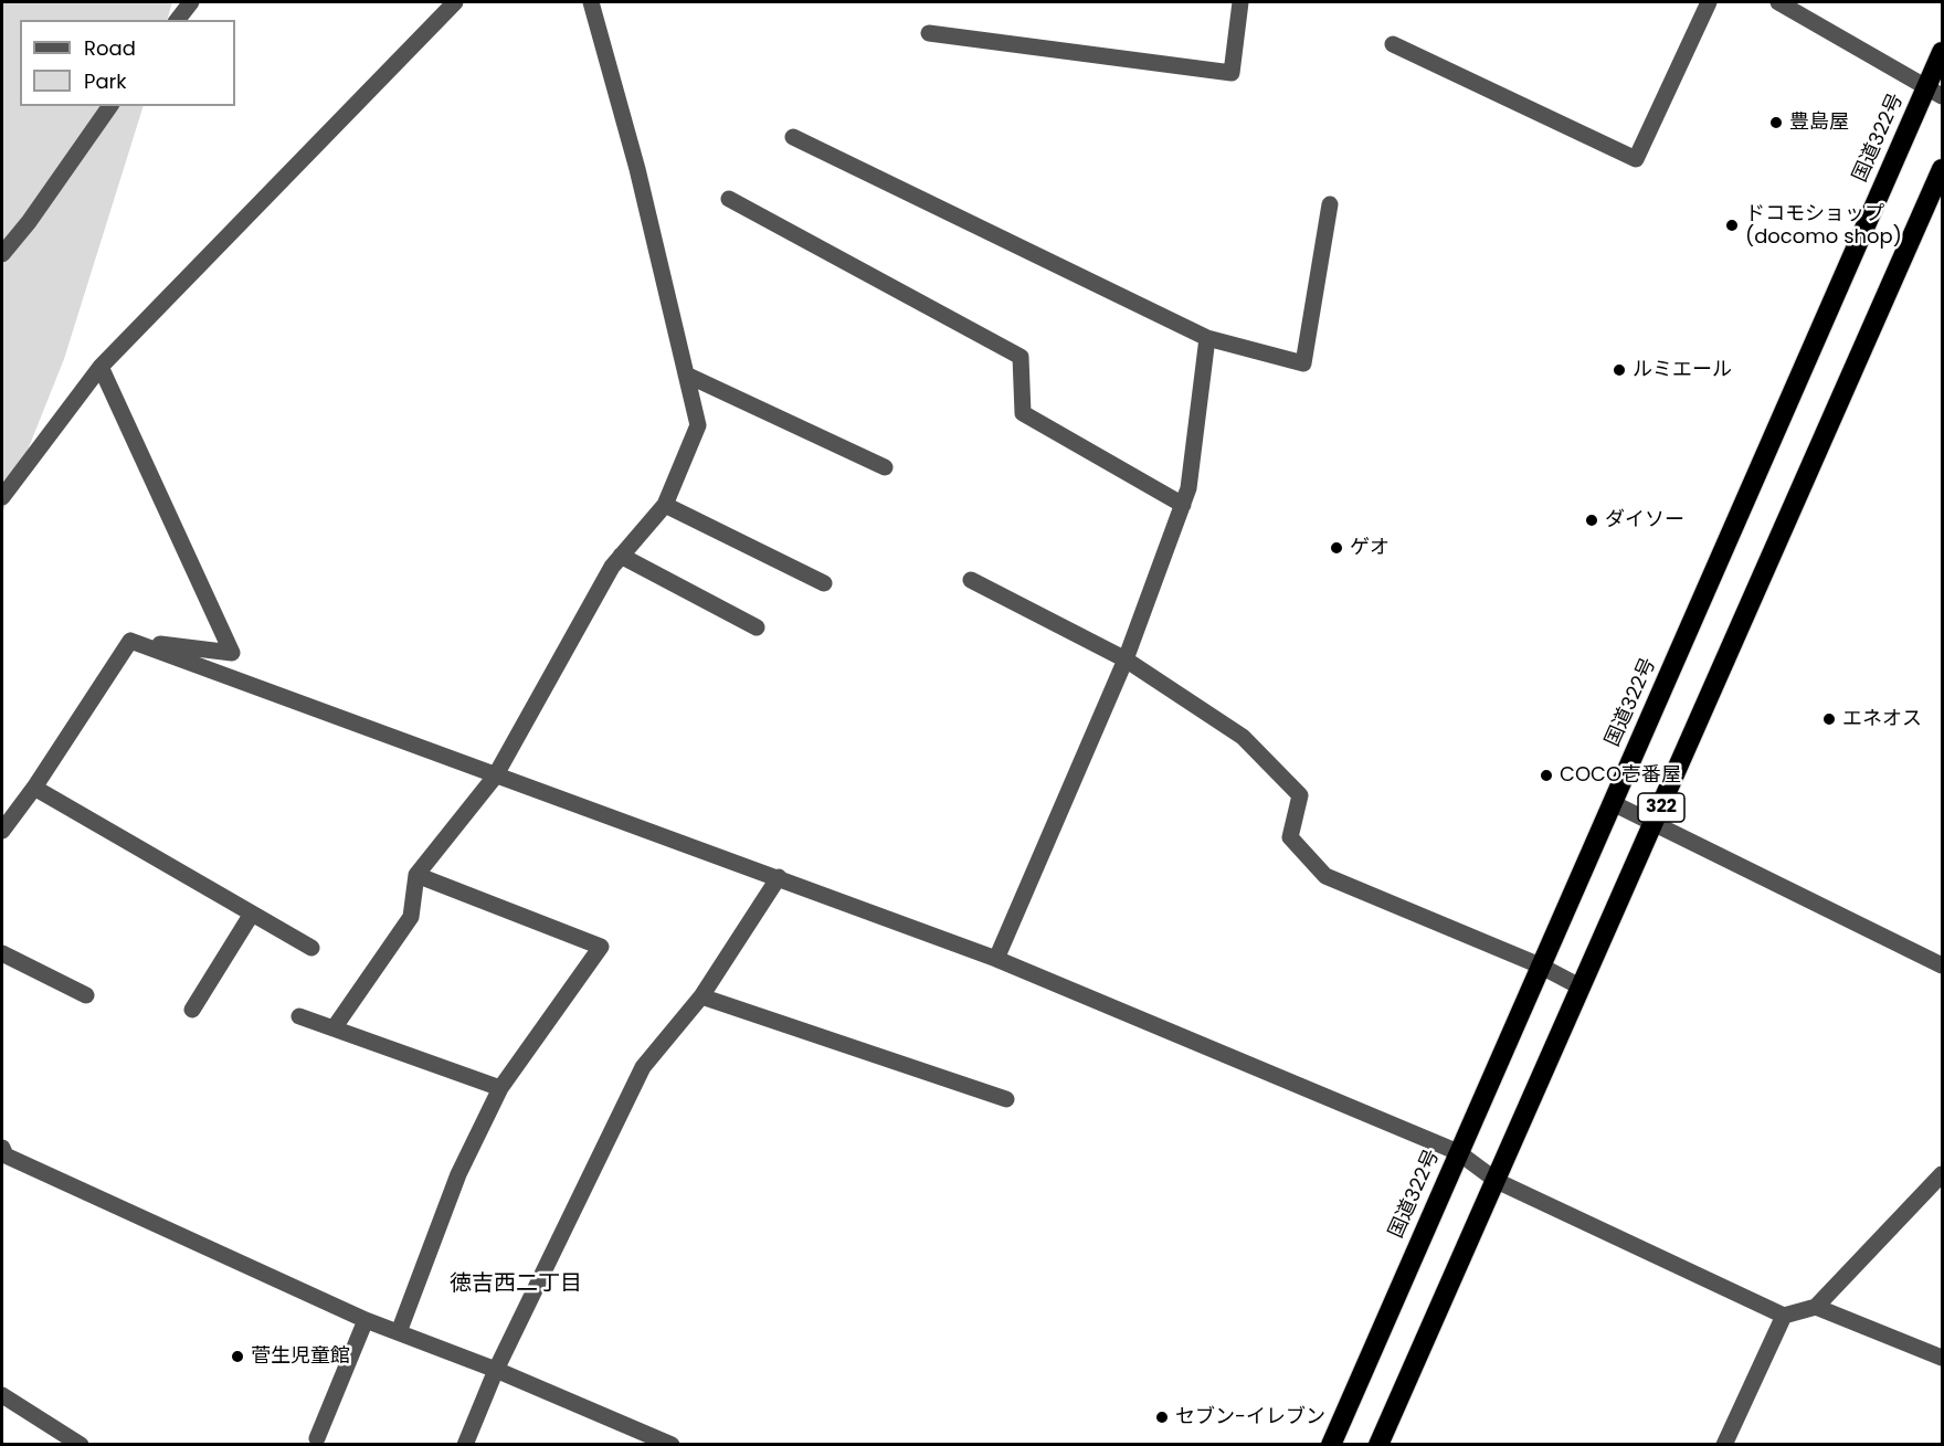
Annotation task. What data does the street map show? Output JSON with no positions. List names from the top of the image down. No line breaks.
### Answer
{"streets":{"highway":["国道322号","322"]},"districts":["徳吉西二丁目"],"places":["豊島屋","ドコモショップ (docomo shop)","ルミエール","ダイソー","ゲオ","エネオス","COCO壱番屋","菅生児童館","セブン-イレブン"],"legend":["Road","Park"]}
